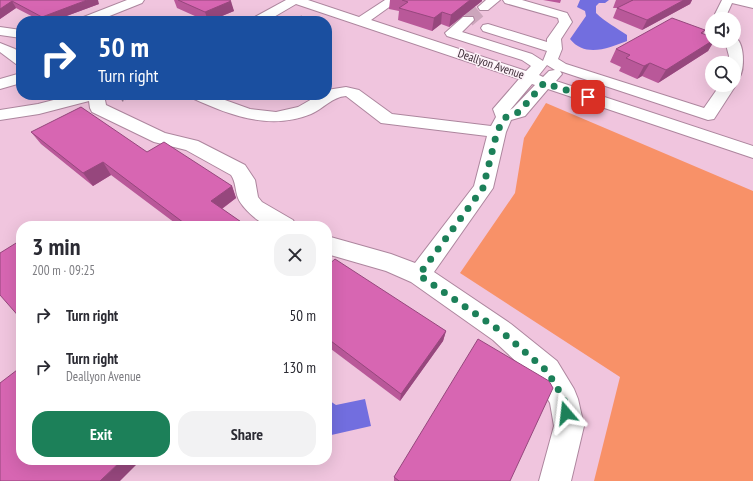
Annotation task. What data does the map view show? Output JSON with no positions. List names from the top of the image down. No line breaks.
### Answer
{"streets":{"street":["Deallyon Avenue"]},"page":{"turn":["50 m","Turn right"],"heading":["3 min","200 m · 09:25"],"list":[{"name":"Turn right","value":"50 m"},{"name":"Turn right","note":"Deallyon Avenue","value":"130 m"}],"buttons":["Exit","Share"]}}
